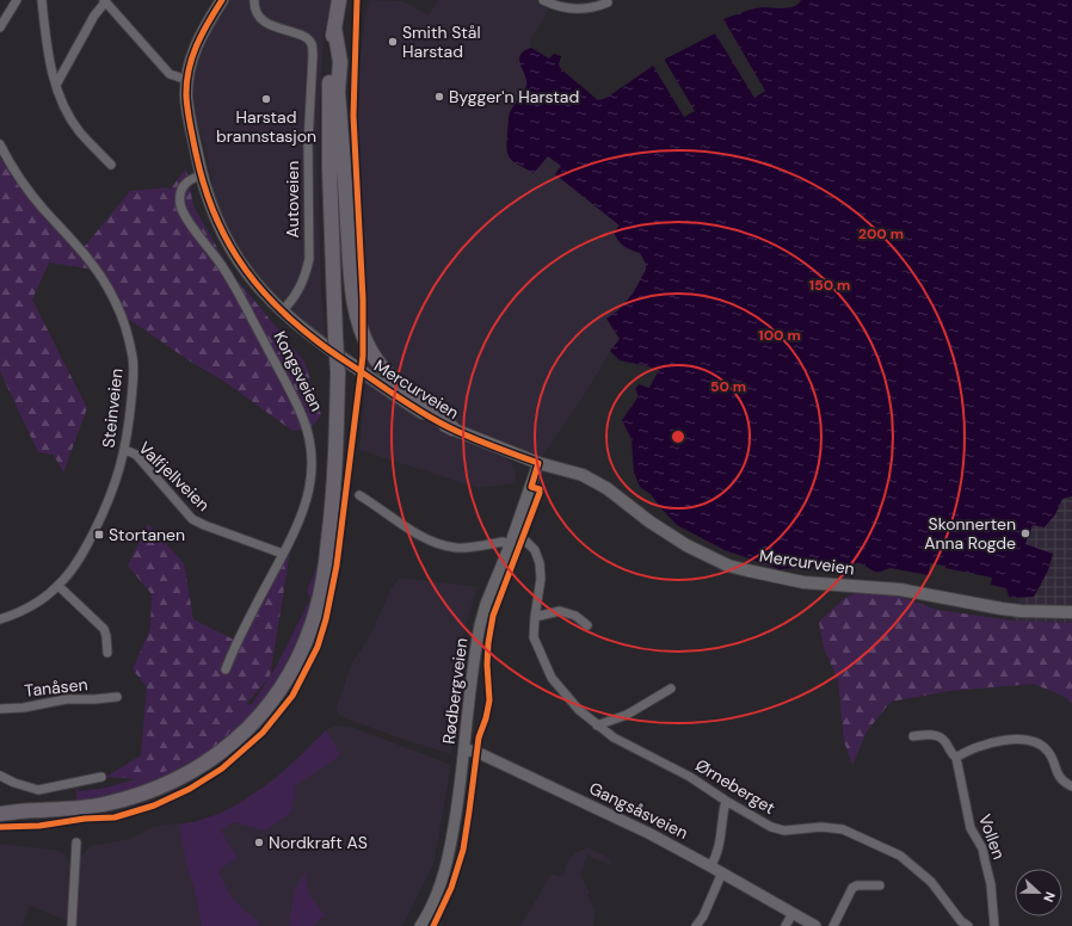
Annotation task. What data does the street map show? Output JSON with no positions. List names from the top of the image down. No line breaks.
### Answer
{"streets":{"highway":["Kongsveien"],"main road":["Mercurveien"],"street":["Autoveien","Steinveien","Valfjellveien","Tanåsen","Rødbergveien","Ørneberget","Gangsåsveien","Vollen"]},"crossings":[["Autoveien","Mercurveien"],["Kongsveien","Mercurveien"],["Kongsveien","Valfjellveien"],["Mercurveien","Rødbergveien"],["Steinveien","Valfjellveien"],["Rødbergveien","Ørneberget"],["Rødbergveien","Gangsåsveien"]],"places":{"other":["Smith Stål Harstad","Bygger'n Harstad","Harstad brannstasjon","Skonnerten Anna Rogde","Nordkraft AS"],"transit":["Stortanen"]},"north":"right","rings":["200 m","150 m","100 m","50 m"]}
